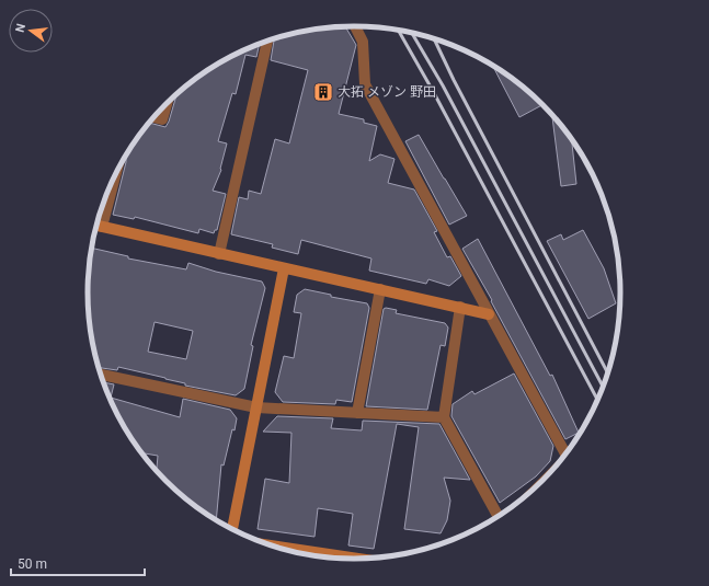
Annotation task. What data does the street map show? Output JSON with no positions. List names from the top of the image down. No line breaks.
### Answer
{"places":{"building":["大拓 メゾン 野田"]},"scale_bar":"50 m","north":"left"}
